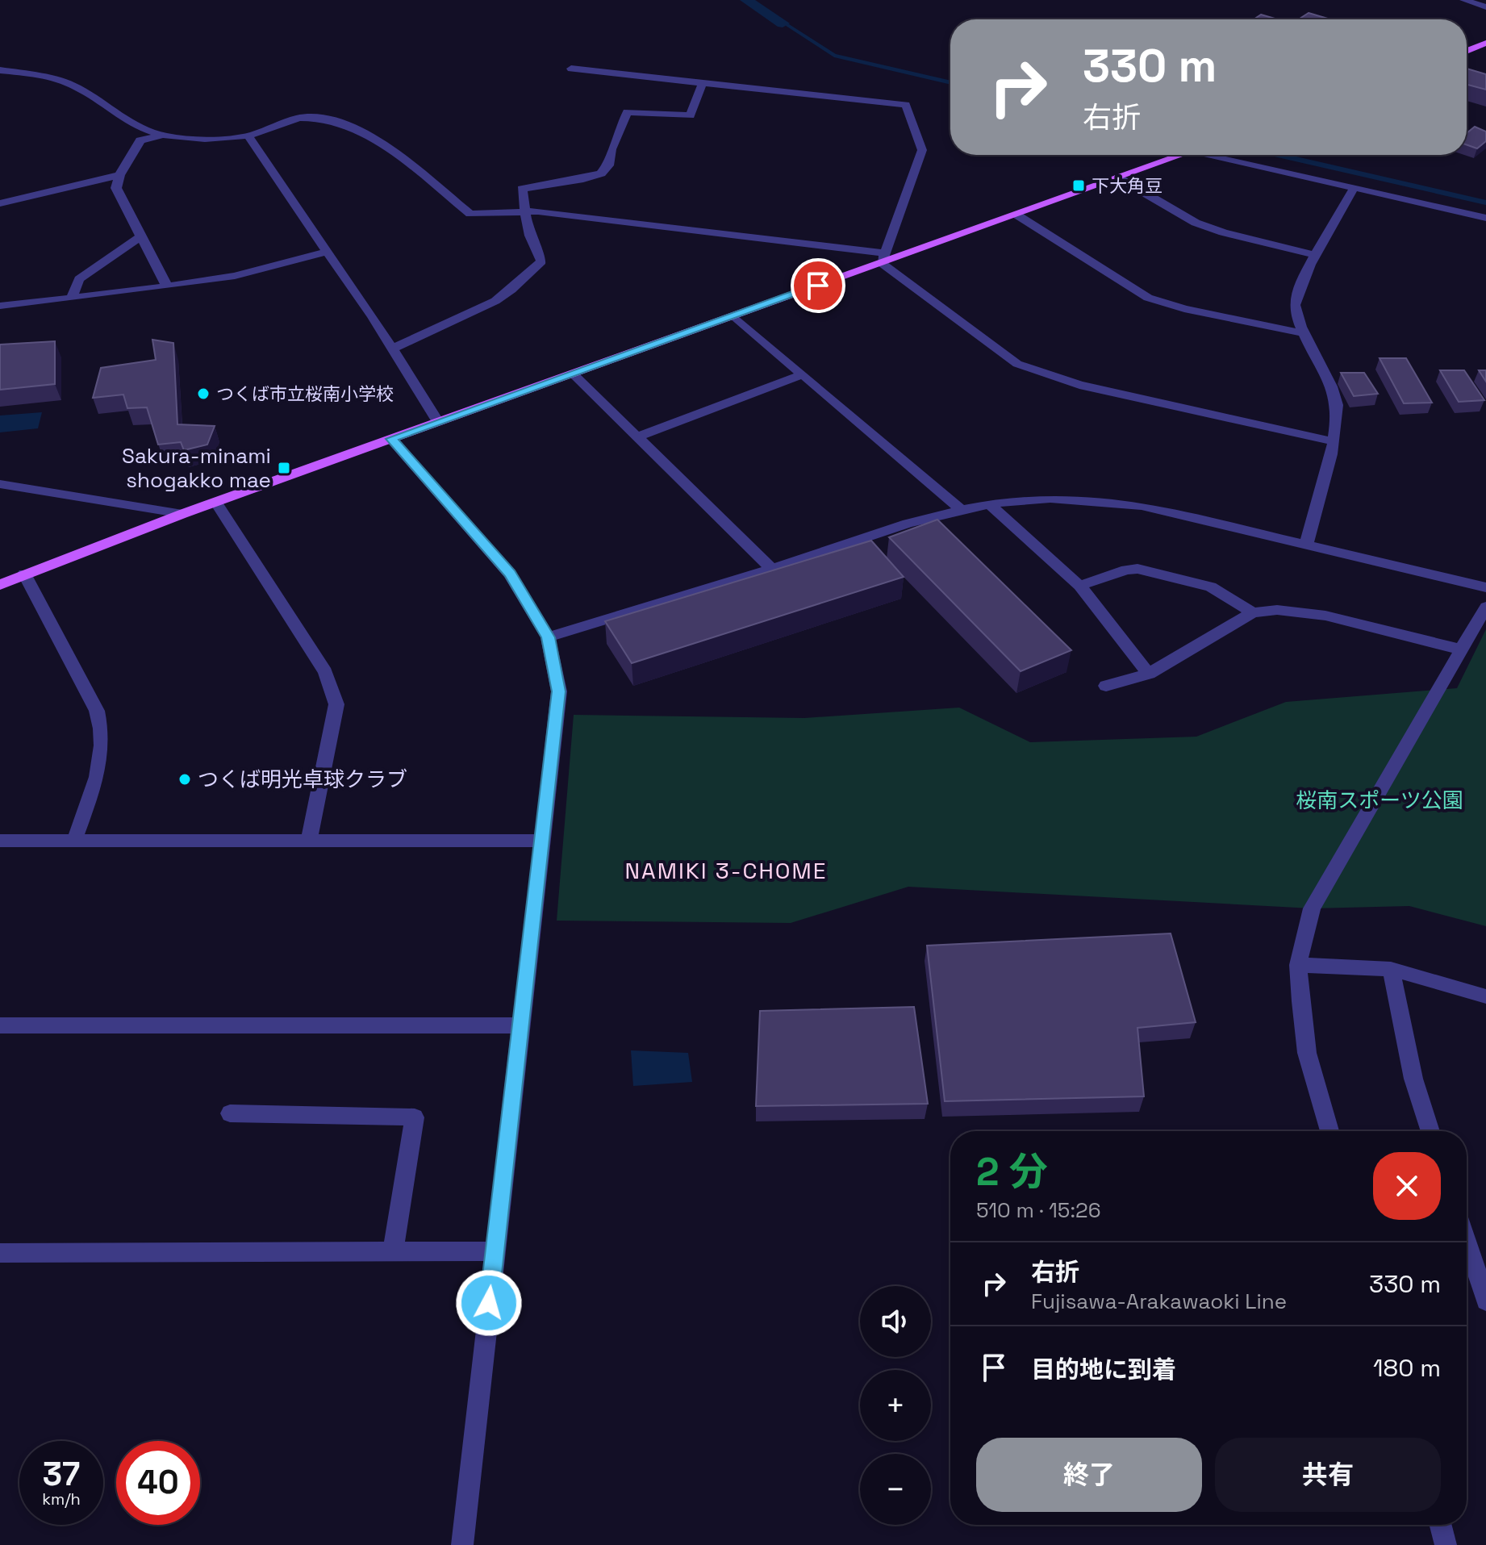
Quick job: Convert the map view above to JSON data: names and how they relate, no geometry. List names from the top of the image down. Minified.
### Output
{"districts":["NAMIKI 3-CHOME"],"parks":["桜南スポーツ公園"],"places":{"transit":["下大角豆","Sakura-minami shogakko mae"],"other":["つくば市立桜南小学校","つくば明光卓球クラブ"]},"page":{"turn":["330 m","右折"],"heading":["2 分","510 m · 15:26"],"list":[{"name":"右折","note":"Fujisawa-Arakawaoki Line","value":"330 m"},{"name":"目的地に到着","value":"180 m"}],"map_buttons":["+","−"],"buttons":["終了","共有"],"speed":"37 km/h","limit":"40"}}
